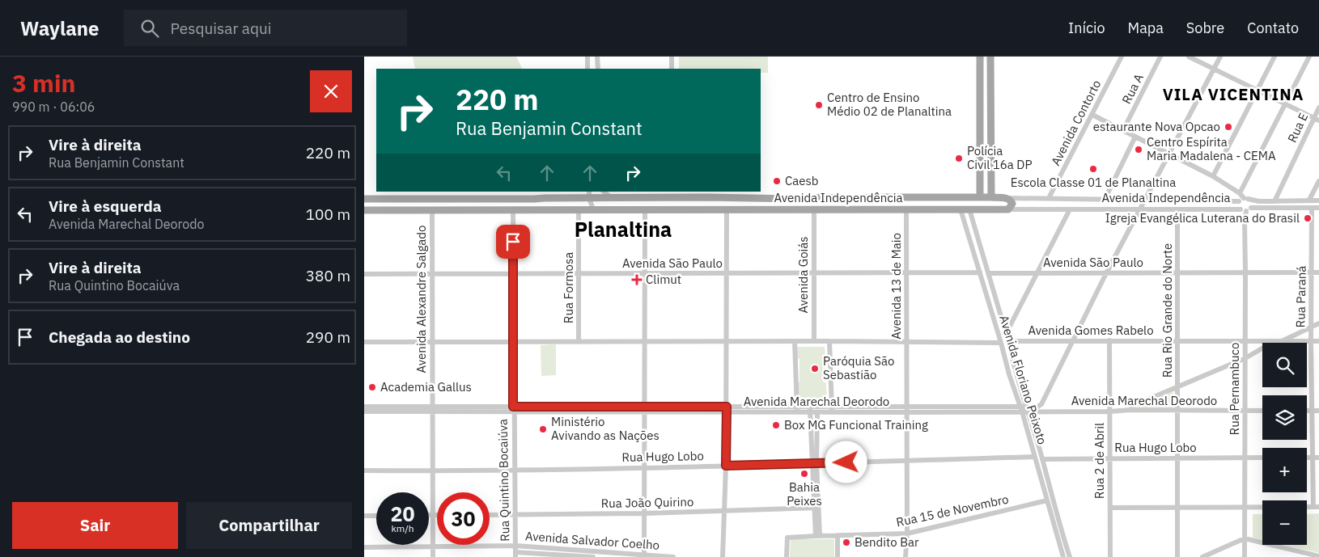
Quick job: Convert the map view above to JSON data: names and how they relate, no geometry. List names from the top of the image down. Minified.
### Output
{"streets":{"main road":["Avenida Independência"],"street":["Rua A","Avenida Contorto","Rua E","Avenida São Paulo","Avenida Goiás","Avenida 13 de Maio","Rua Formosa","Rua Paraná","Avenida Alexandre Salgado","Rua Rio Grande do Norte","Avenida Gomes Rabelo","Avenida Floriano Peixoto","Rua Pernambuco","Avenida Marechal Deorodo","Rua Hugo Lobo","Rua 2 de Abril","Rua Quintino Bocaiúva","Rua João Quirino","Rua 15 de Novembro","Avenida Salvador Coelho"]},"crossings":[["Avenida Contorto","Avenida Independência"],["Rua E","Avenida Independência"],["Avenida Independência","Avenida Goiás"],["Avenida Independência","Avenida 13 de Maio"],["Avenida Independência","Rua Formosa"],["Avenida Independência","Rua Paraná"],["Avenida Independência","Avenida Alexandre Salgado"],["Avenida Independência","Rua Rio Grande do Norte"],["Avenida Independência","Avenida Floriano Peixoto"],["Avenida Independência","Rua Pernambuco"],["Avenida Independência","Rua Quintino Bocaiúva"],["Avenida São Paulo","Avenida Goiás"],["Avenida São Paulo","Avenida 13 de Maio"],["Avenida São Paulo","Rua Formosa"],["Avenida São Paulo","Rua Paraná"],["Avenida São Paulo","Avenida Alexandre Salgado"],["Avenida São Paulo","Rua Rio Grande do Norte"],["Avenida São Paulo","Avenida Floriano Peixoto"],["Avenida São Paulo","Rua Pernambuco"],["Avenida São Paulo","Rua Quintino Bocaiúva"],["Avenida 13 de Maio","Avenida Marechal Deorodo"],["Avenida 13 de Maio","Rua Hugo Lobo"],["Avenida 13 de Maio","Rua 15 de Novembro"],["Rua Paraná","Avenida Gomes Rabelo"],["Avenida Alexandre Salgado","Avenida Marechal Deorodo"],["Avenida Alexandre Salgado","Rua Hugo Lobo"],["Avenida Alexandre Salgado","Avenida Salvador Coelho"],["Rua Rio Grande do Norte","Avenida Gomes Rabelo"],["Rua Rio Grande do Norte","Avenida Marechal Deorodo"],["Rua Rio Grande do Norte","Rua Hugo Lobo"],["Avenida Gomes Rabelo","Avenida Floriano Peixoto"],["Avenida Gomes Rabelo","Rua Pernambuco"],["Avenida Gomes Rabelo","Avenida Marechal Deorodo"],["Avenida Gomes Rabelo","Rua 2 de Abril"],["Avenida Floriano Peixoto","Avenida Marechal Deorodo"],["Avenida Floriano Peixoto","Rua Hugo Lobo"],["Avenida Floriano Peixoto","Rua 15 de Novembro"],["Rua Pernambuco","Avenida Marechal Deorodo"],["Rua Pernambuco","Rua Hugo Lobo"],["Avenida Marechal Deorodo","Rua 2 de Abril"],["Avenida Marechal Deorodo","Rua Quintino Bocaiúva"],["Rua Hugo Lobo","Rua 2 de Abril"],["Rua Hugo Lobo","Rua Quintino Bocaiúva"],["Rua Quintino Bocaiúva","Rua João Quirino"],["Rua Quintino Bocaiúva","Avenida Salvador Coelho"]],"districts":["VILA VICENTINA","Planaltina"],"places":{"other":["Centro de Ensino Médio 02 de Planaltina","estaurante Nova Opcao","Centro Espírita Maria Madalena - CEMA","Polícia Civil 16a DP","Escola Classe 01 de Planaltina","Caesb","Igreja Evangélica Luterana do Brasil","Paróquia São Sebastião","Academia Gallus","Box MG Funcional Training","Ministério Avivando as Nações","Bahia Peixes","Bendito Bar"],"health":["Climut"]},"page":{"header":"Waylane","search":"Pesquisar aqui","nav":["Início","Mapa","Sobre","Contato"],"heading":["3 min","990 m · 06:06"],"turn":["220 m","Rua Benjamin Constant"],"list":[{"name":"Vire à direita","note":"Rua Benjamin Constant","value":"220 m"},{"name":"Vire à esquerda","note":"Avenida Marechal Deorodo","value":"100 m"},{"name":"Vire à direita","note":"Rua Quintino Bocaiúva","value":"380 m"},{"name":"Chegada ao destino","value":"290 m"}],"map_buttons":["+","−"],"speed":"20 km/h","limit":"30","buttons":["Sair","Compartilhar"]}}
